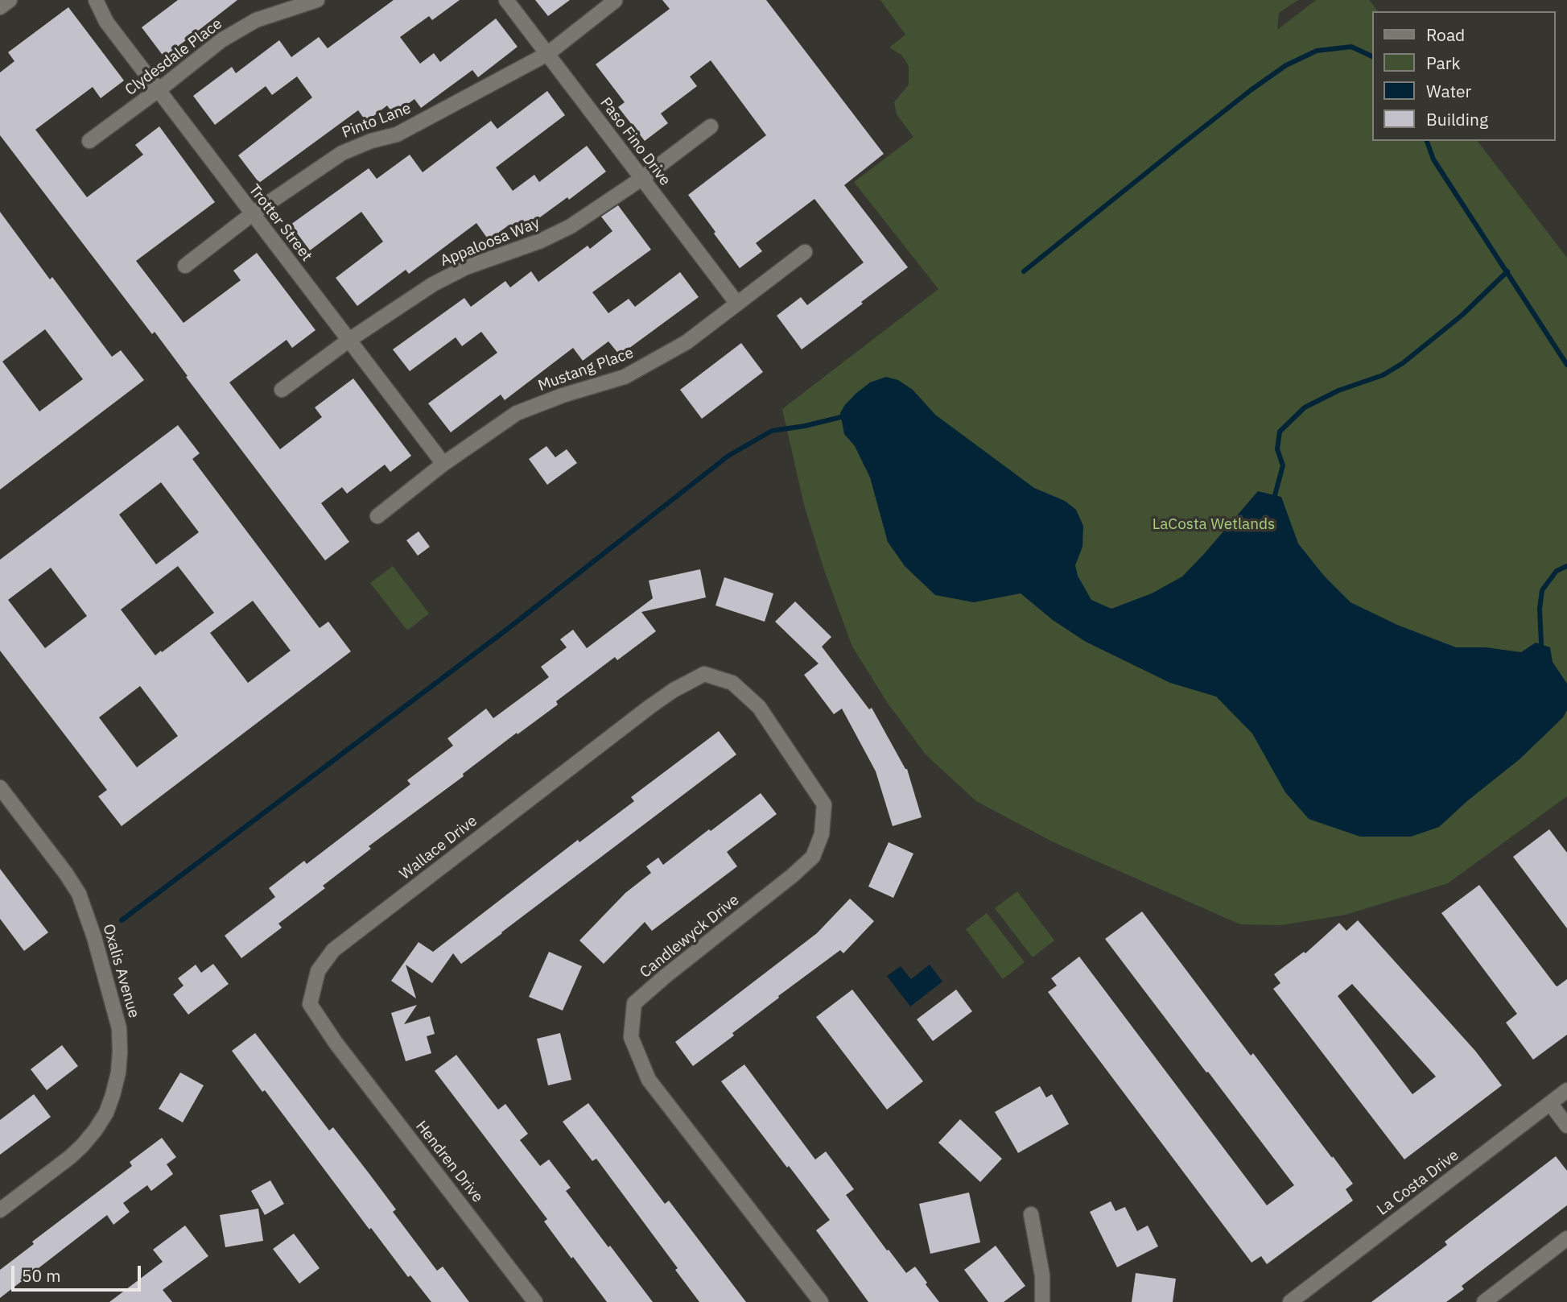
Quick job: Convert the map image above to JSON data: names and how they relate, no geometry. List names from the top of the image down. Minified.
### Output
{"streets":{"street":["Clydesdale Place","Pinto Lane","Paso Fino Drive","Trotter Street","Appaloosa Way","Mustang Place","Wallace Drive","Candlewyck Drive","Oxalis Avenue","Hendren Drive","La Costa Drive"]},"crossings":[["Clydesdale Place","Trotter Street"],["Pinto Lane","Paso Fino Drive"],["Pinto Lane","Trotter Street"],["Paso Fino Drive","Appaloosa Way"],["Paso Fino Drive","Mustang Place"],["Trotter Street","Appaloosa Way"],["Trotter Street","Mustang Place"],["Wallace Drive","Candlewyck Drive"],["Wallace Drive","Hendren Drive"]],"parks":["LaCosta Wetlands"],"legend":["Road","Park","Water","Building"],"scale_bar":"50 m"}
